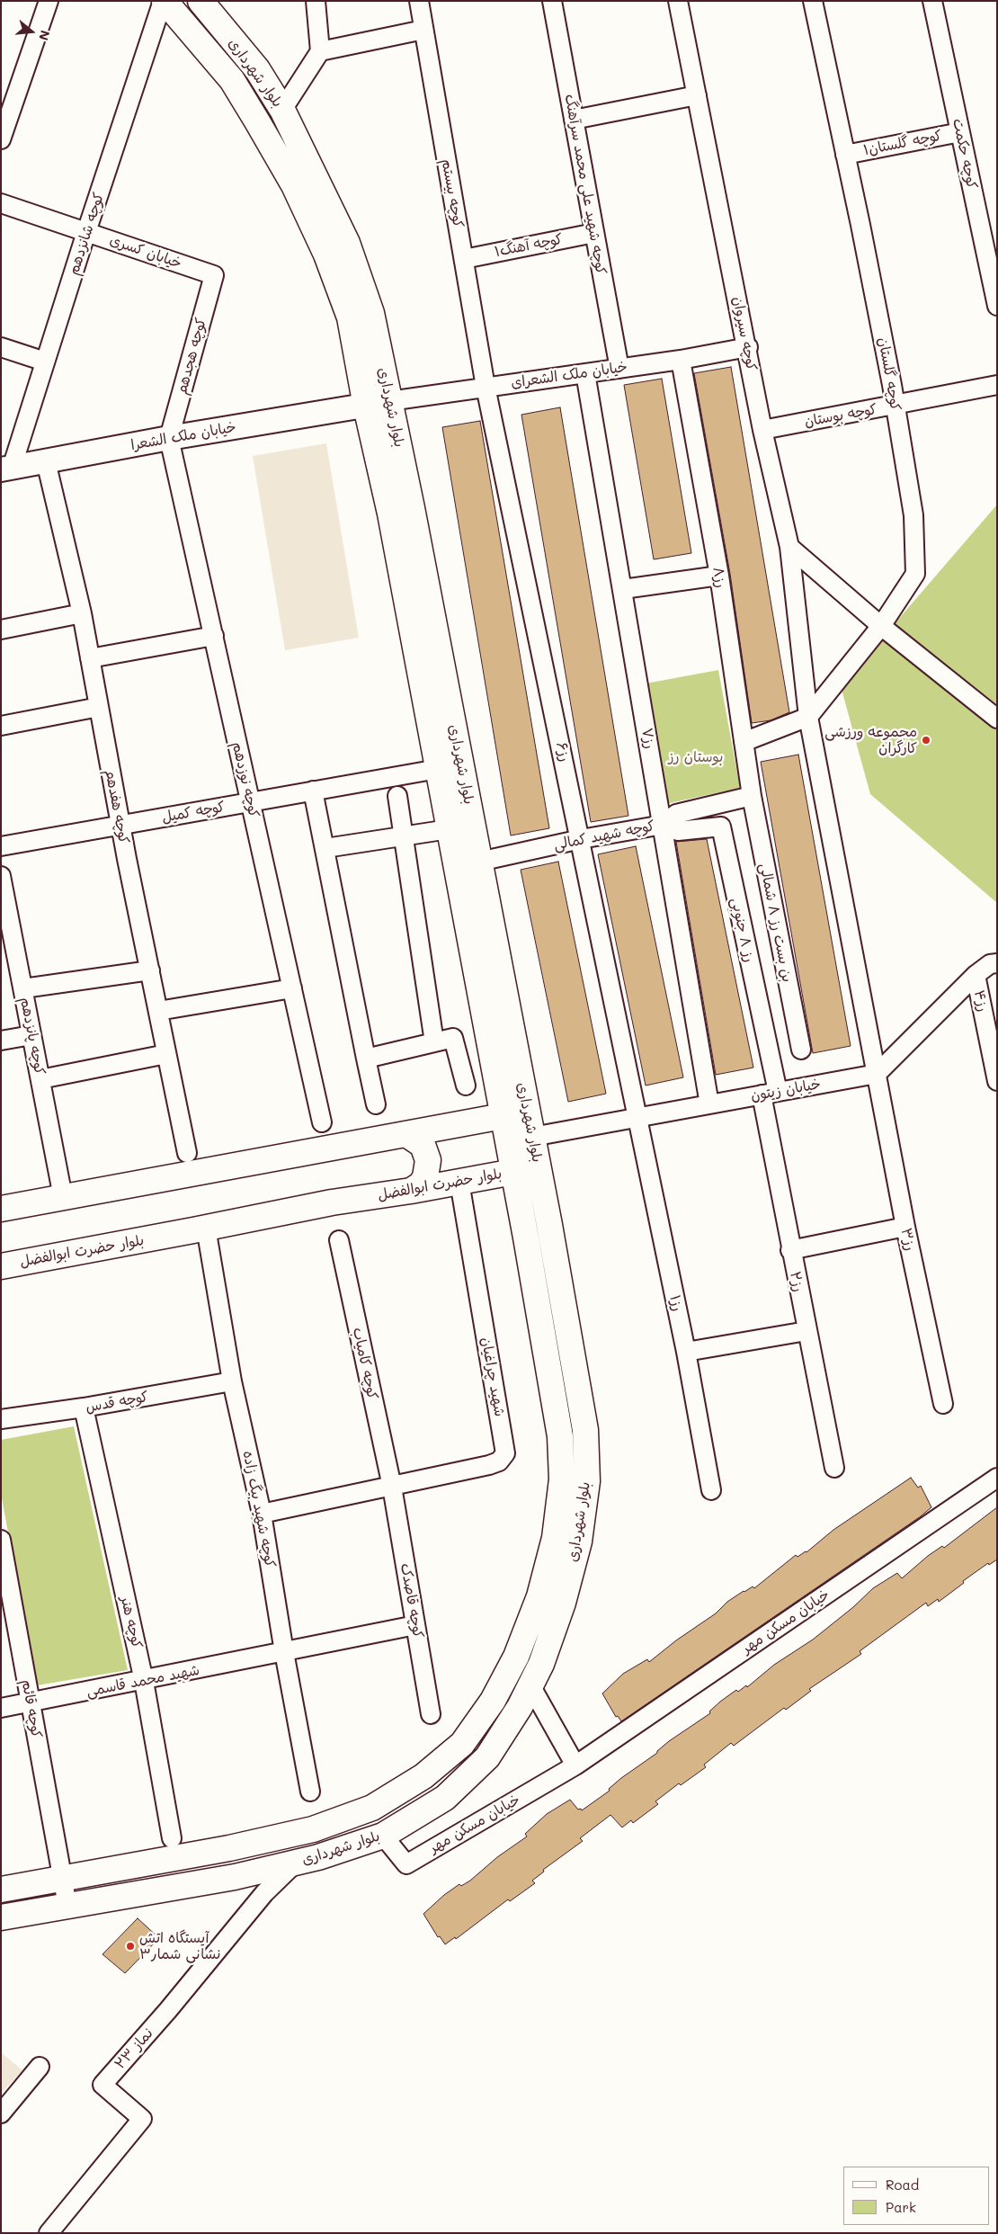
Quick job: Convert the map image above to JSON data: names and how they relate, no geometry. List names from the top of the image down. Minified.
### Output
{"streets":{"main road":["بلوار شهرداری","بلوار حضرت ابوالفضل"],"street":["کوچه گلستان۱","کوچه حکمت","کوچه شهید علی محمد سرآهنگ","کوچه بیستم","کوچه شانزدهم","کوچه آهنگ۱","خیابان کسری","کوچه سیروان","کوچه هجدهم","کوچه گلستان","خیابان ملک الشعرای","کوچه بوستان","خیابان ملک الشعرا","رز۸","رز۷","رز۶","کوچه نوزدهم","کوچه هفدهم","کوچه کمیل","کوچه شهید کمالی","بن بست رز ۸ شمالی","رز ۸ جنوبی","رز۴","کوچه پانزدهم","خیابان زیتون","رز۳","رز۲","رز۱","کوچه کامیاب","شهید چراغیان","کوچه قدس","کوچه شهید بیگ زاده","کوچه قاصدک","خیابان مسکن مهر","کوچه هنر","شهید محمد قاسمی","کوچه قائم","نماز ۲۳"]},"crossings":[["بلوار شهرداری","کوچه شانزدهم"],["بلوار شهرداری","خیابان ملک الشعرای"],["بلوار شهرداری","خیابان ملک الشعرا"],["بلوار شهرداری","کوچه کمیل"],["بلوار شهرداری","کوچه شهید کمالی"],["بلوار شهرداری","خیابان زیتون"],["بلوار شهرداری","بلوار حضرت ابوالفضل"],["بلوار شهرداری","خیابان مسکن مهر"],["بلوار شهرداری","کوچه قائم"],["بلوار شهرداری","نماز ۲۳"],["کوچه گلستان۱","کوچه حکمت"],["کوچه گلستان۱","کوچه گلستان"],["کوچه شهید علی محمد سرآهنگ","کوچه آهنگ۱"],["کوچه شهید علی محمد سرآهنگ","خیابان ملک الشعرای"],["کوچه بیستم","کوچه آهنگ۱"],["کوچه بیستم","خیابان ملک الشعرای"],["کوچه بیستم","رز۶"],["کوچه شانزدهم","خیابان کسری"],["کوچه شانزدهم","خیابان ملک الشعرا"],["خیابان کسری","کوچه هجدهم"],["کوچه سیروان","کوچه گلستان"],["کوچه سیروان","خیابان ملک الشعرای"],["کوچه سیروان","کوچه بوستان"],["کوچه سیروان","رز۳"],["کوچه هجدهم","خیابان ملک الشعرا"],["کوچه هجدهم","کوچه نوزدهم"],["کوچه گلستان","کوچه بوستان"],["کوچه گلستان","رز۳"],["خیابان ملک الشعرای","خیابان ملک الشعرا"],["خیابان ملک الشعرای","رز۸"],["خیابان ملک الشعرای","رز۷"],["خیابان ملک الشعرای","رز۶"],["خیابان ملک الشعرا","کوچه نوزدهم"],["خیابان ملک الشعرا","کوچه هفدهم"],["رز۸","کوچه شهید کمالی"],["رز۸","بن بست رز ۸ شمالی"],["رز۷","کوچه شهید کمالی"],["رز۷","رز ۸ جنوبی"],["رز۷","خیابان زیتون"],["رز۶","کوچه شهید کمالی"],["رز۶","خیابان زیتون"],["رز۶","رز۱"],["کوچه نوزدهم","کوچه کمیل"],["کوچه هفدهم","کوچه کمیل"],["کوچه شهید کمالی","بن بست رز ۸ شمالی"],["کوچه شهید کمالی","رز ۸ جنوبی"],["رز ۸ جنوبی","خیابان زیتون"],["رز ۸ جنوبی","رز۲"],["خیابان زیتون","بلوار حضرت ابوالفضل"],["خیابان زیتون","رز۳"],["خیابان زیتون","رز۲"],["خیابان زیتون","رز۱"],["بلوار حضرت ابوالفضل","شهید چراغیان"],["بلوار حضرت ابوالفضل","کوچه شهید بیگ زاده"],["کوچه کامیاب","شهید چراغیان"],["کوچه کامیاب","کوچه قاصدک"],["شهید چراغیان","کوچه شهید بیگ زاده"],["شهید چراغیان","کوچه قاصدک"],["کوچه قدس","کوچه شهید بیگ زاده"],["کوچه قدس","کوچه هنر"],["کوچه شهید بیگ زاده","شهید محمد قاسمی"],["کوچه قاصدک","شهید محمد قاسمی"],["کوچه هنر","شهید محمد قاسمی"],["شهید محمد قاسمی","کوچه قائم"]],"parks":["بوستان رز"],"places":["مجموعه ورزشی کارگران","آیستگاه اتش نشانی شمار۳"],"legend":["Road","Park"],"north":"right"}
